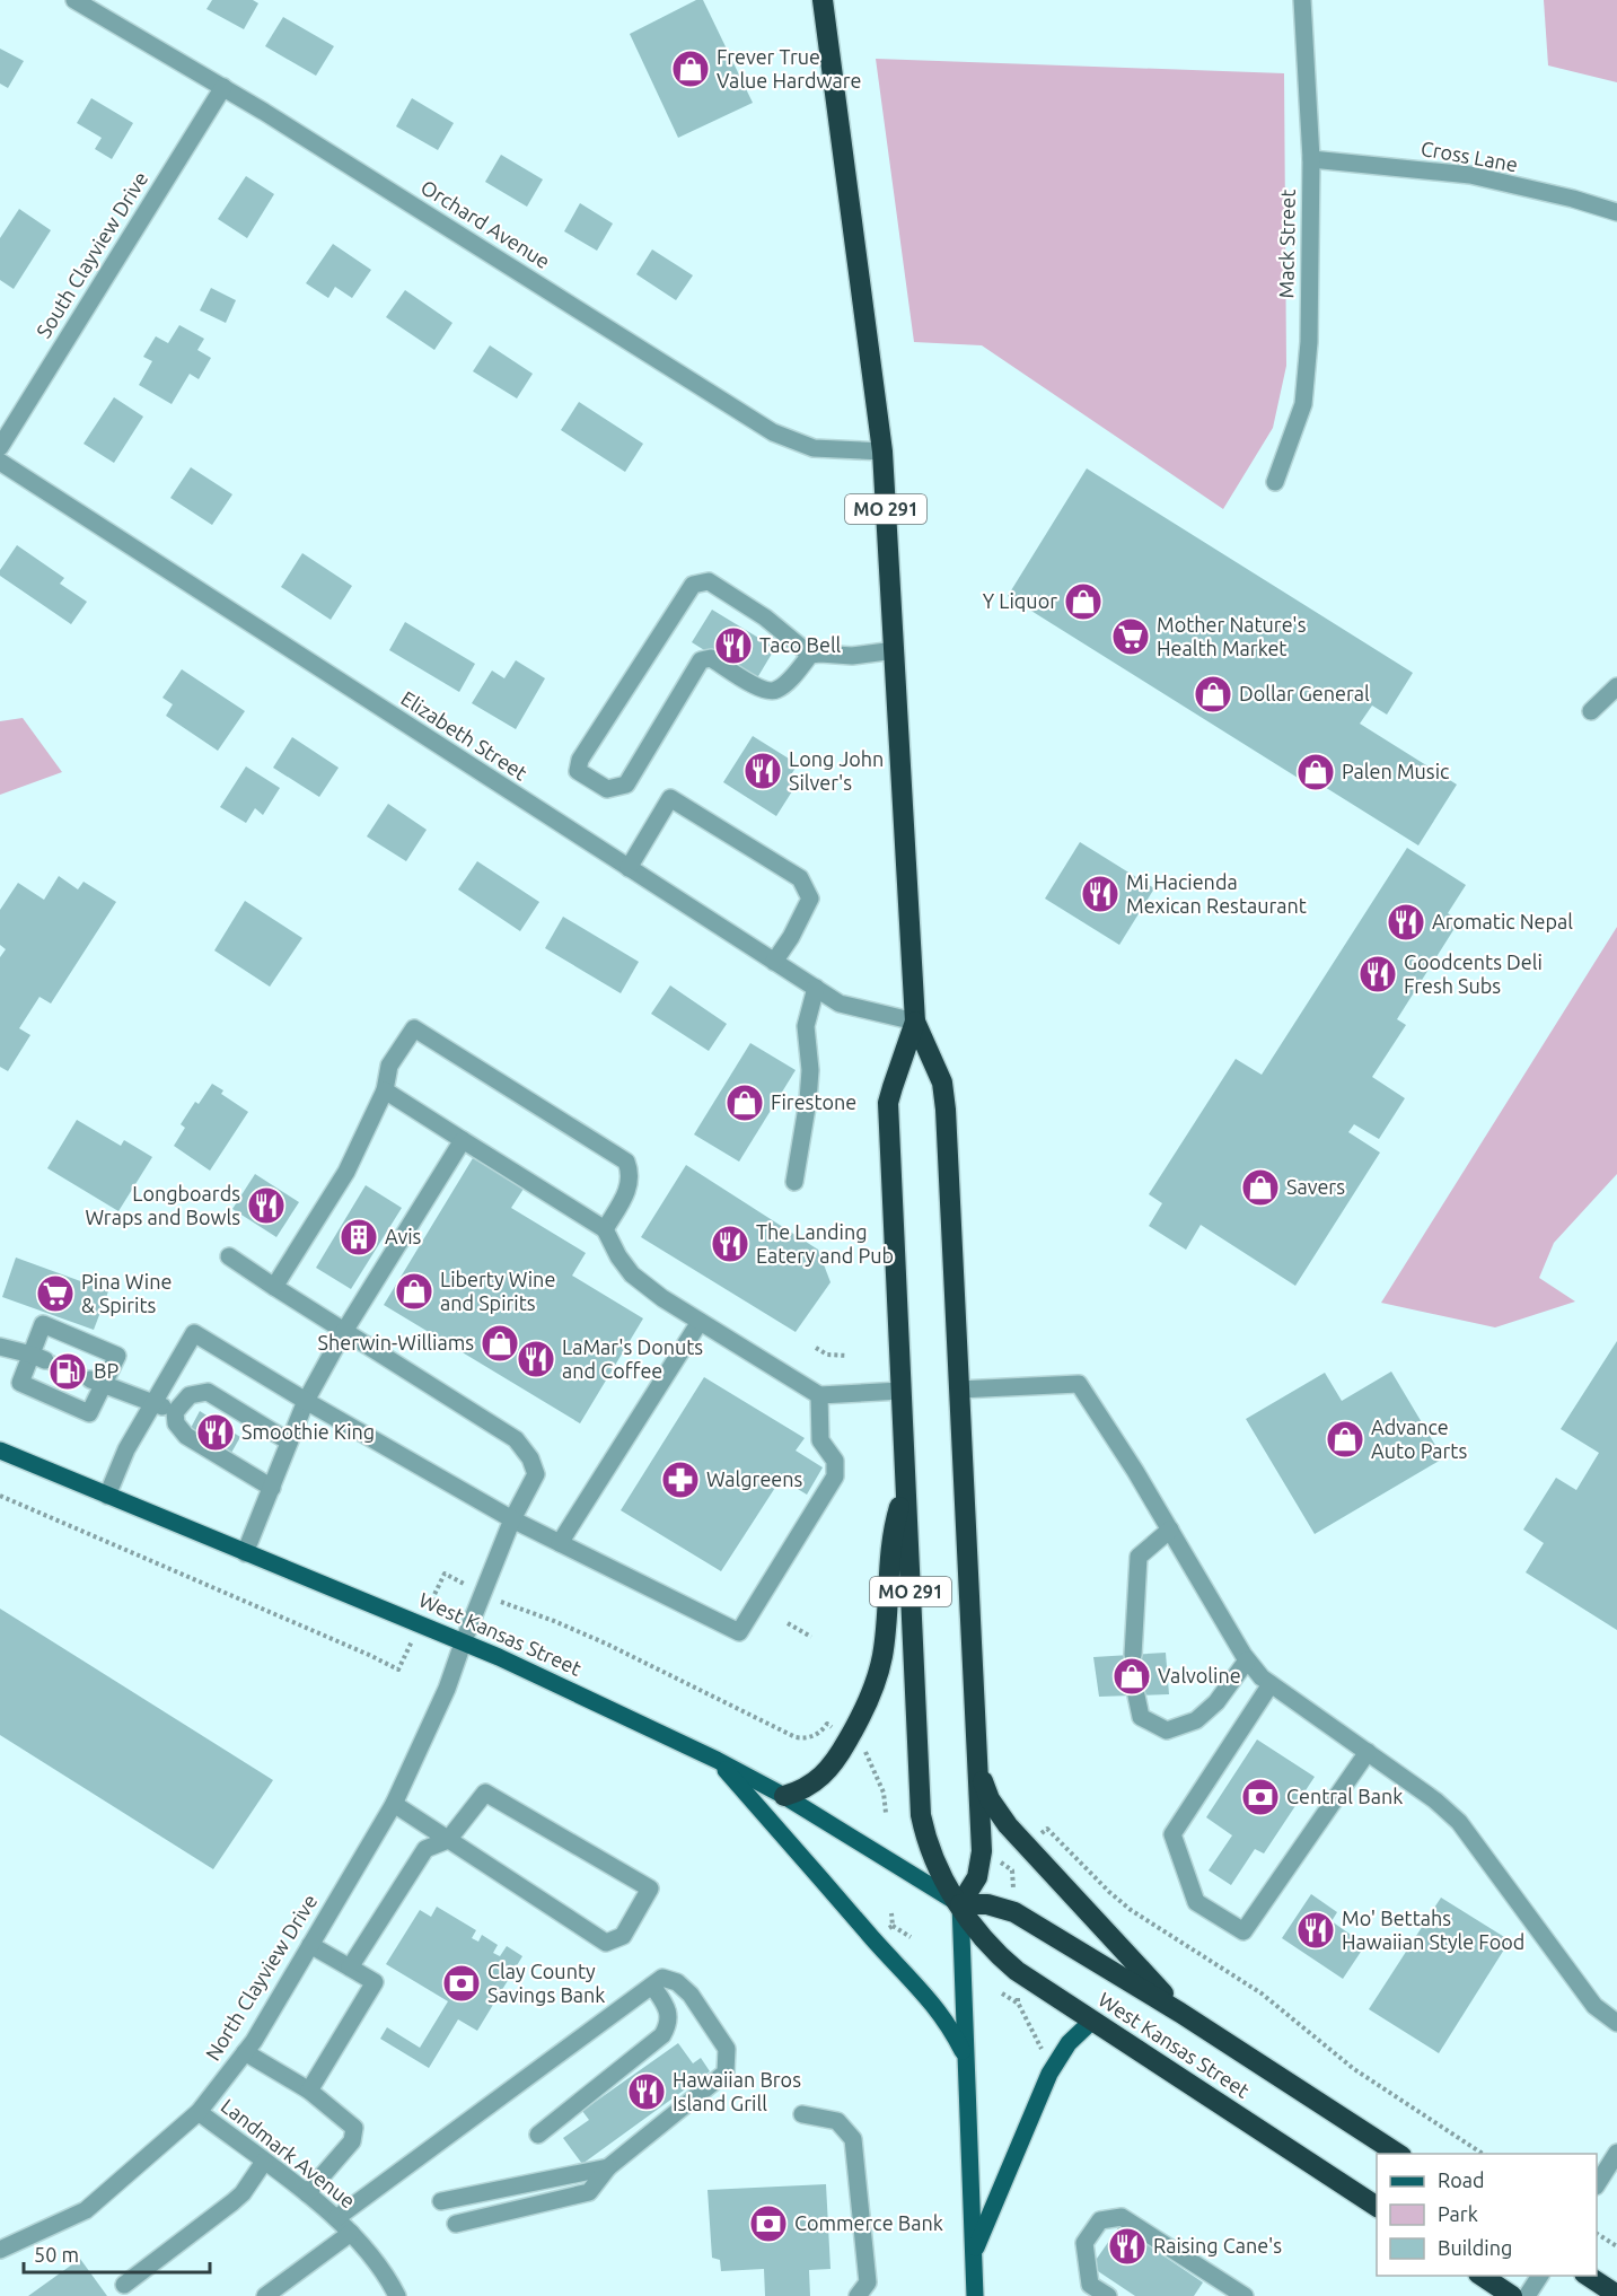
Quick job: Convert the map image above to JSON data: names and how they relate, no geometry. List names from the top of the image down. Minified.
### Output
{"streets":{"highway":["MO 291","West Kansas Street"],"street":["Cross Lane","Orchard Avenue","Mack Street","South Clayview Drive","Elizabeth Street","North Clayview Drive","Landmark Avenue"]},"crossings":[["Cross Lane","Mack Street"],["Orchard Avenue","South Clayview Drive"],["Orchard Avenue","MO 291"],["MO 291","Elizabeth Street"],["MO 291","West Kansas Street"],["West Kansas Street","North Clayview Drive"],["North Clayview Drive","Landmark Avenue"]],"places":{"shop":["Frever True Value Hardware","Y Liquor","Dollar General","Palen Music","Firestone","Savers","Liberty Wine and Spirits","Sherwin-Williams","Advance Auto Parts","Valvoline"],"supermarket":["Mother Nature's Health Market","Pina Wine & Spirits"],"restaurant":["Taco Bell","Long John Silver's","Mi Hacienda Mexican Restaurant","Aromatic Nepal","Goodcents Deli Fresh Subs","Longboards Wraps and Bowls","The Landing Eatery and Pub","LaMar's Donuts and Coffee","Smoothie King","Mo' Bettahs Hawaiian Style Food","Hawaiian Bros Island Grill","Raising Cane's"],"building":["Avis"],"fuel station":["BP"],"pharmacy":["Walgreens"],"bank":["Central Bank","Clay County Savings Bank","Commerce Bank"]},"legend":["Road","Park","Building"],"scale_bar":"50 m"}
